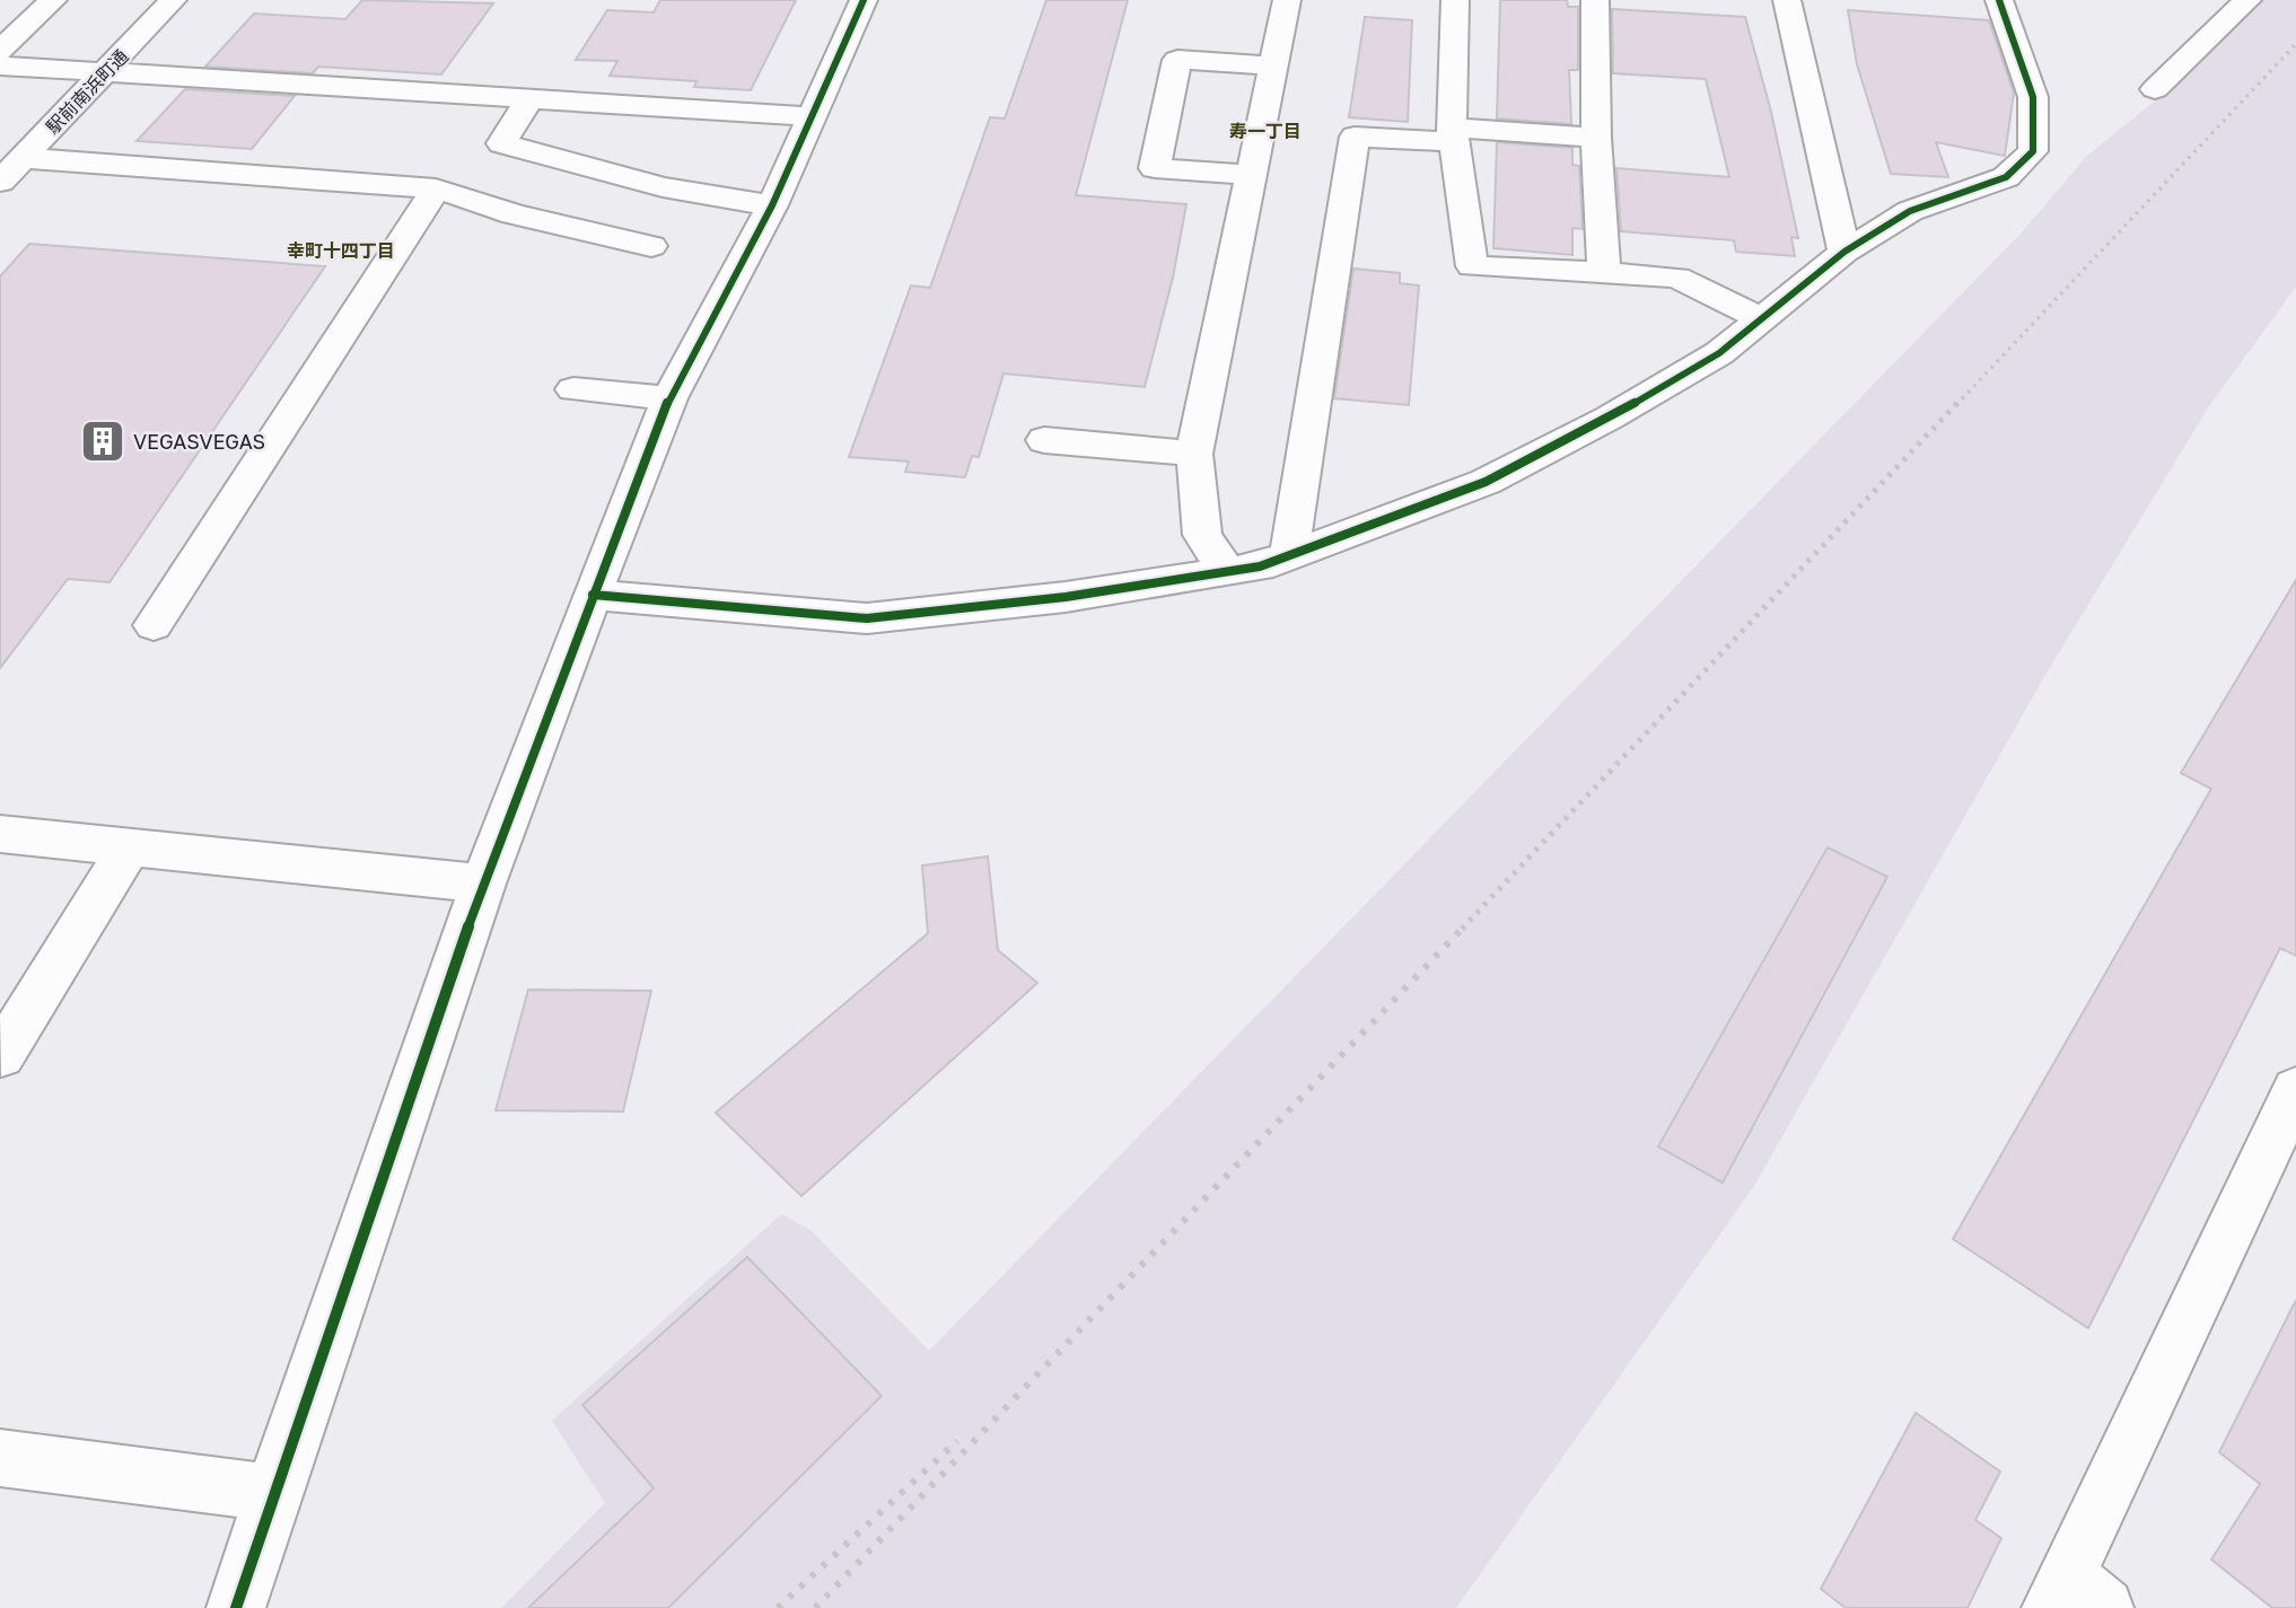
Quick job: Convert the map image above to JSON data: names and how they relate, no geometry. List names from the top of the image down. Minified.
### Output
{"streets":{"street":["駅前南浜町通"]},"districts":["寿一丁目","幸町十四丁目"],"places":{"building":["VEGASVEGAS"]}}
